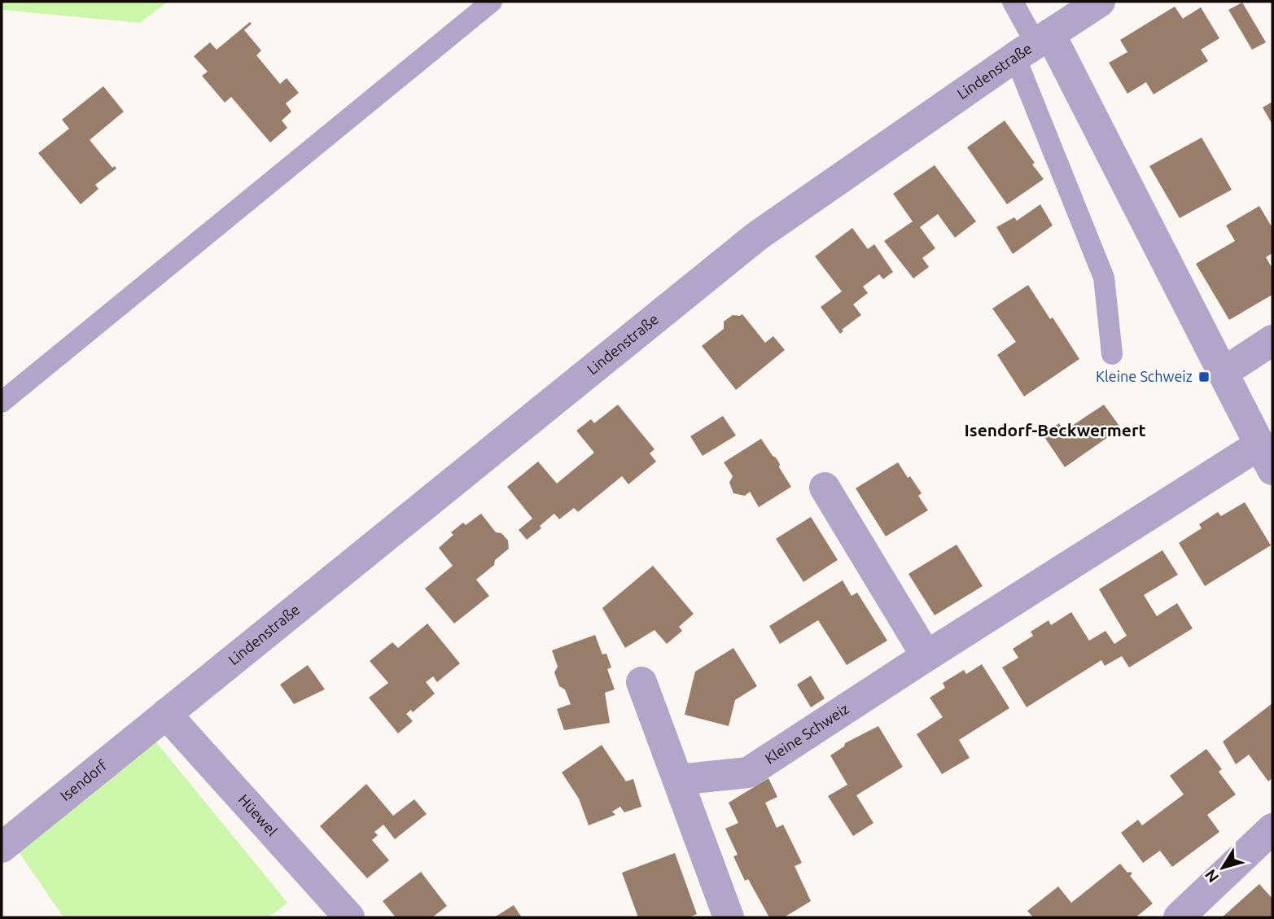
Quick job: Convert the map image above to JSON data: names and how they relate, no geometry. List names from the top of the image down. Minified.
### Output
{"streets":{"street":["Lindenstraße","Kleine Schweiz","Isendorf","Hüewel"]},"crossings":[["Lindenstraße","Kleine Schweiz"],["Lindenstraße","Isendorf"],["Lindenstraße","Hüewel"],["Isendorf","Hüewel"]],"districts":["Isendorf-Beckwermert"],"places":{"transit":["Kleine Schweiz"]},"north":"bottom left"}
